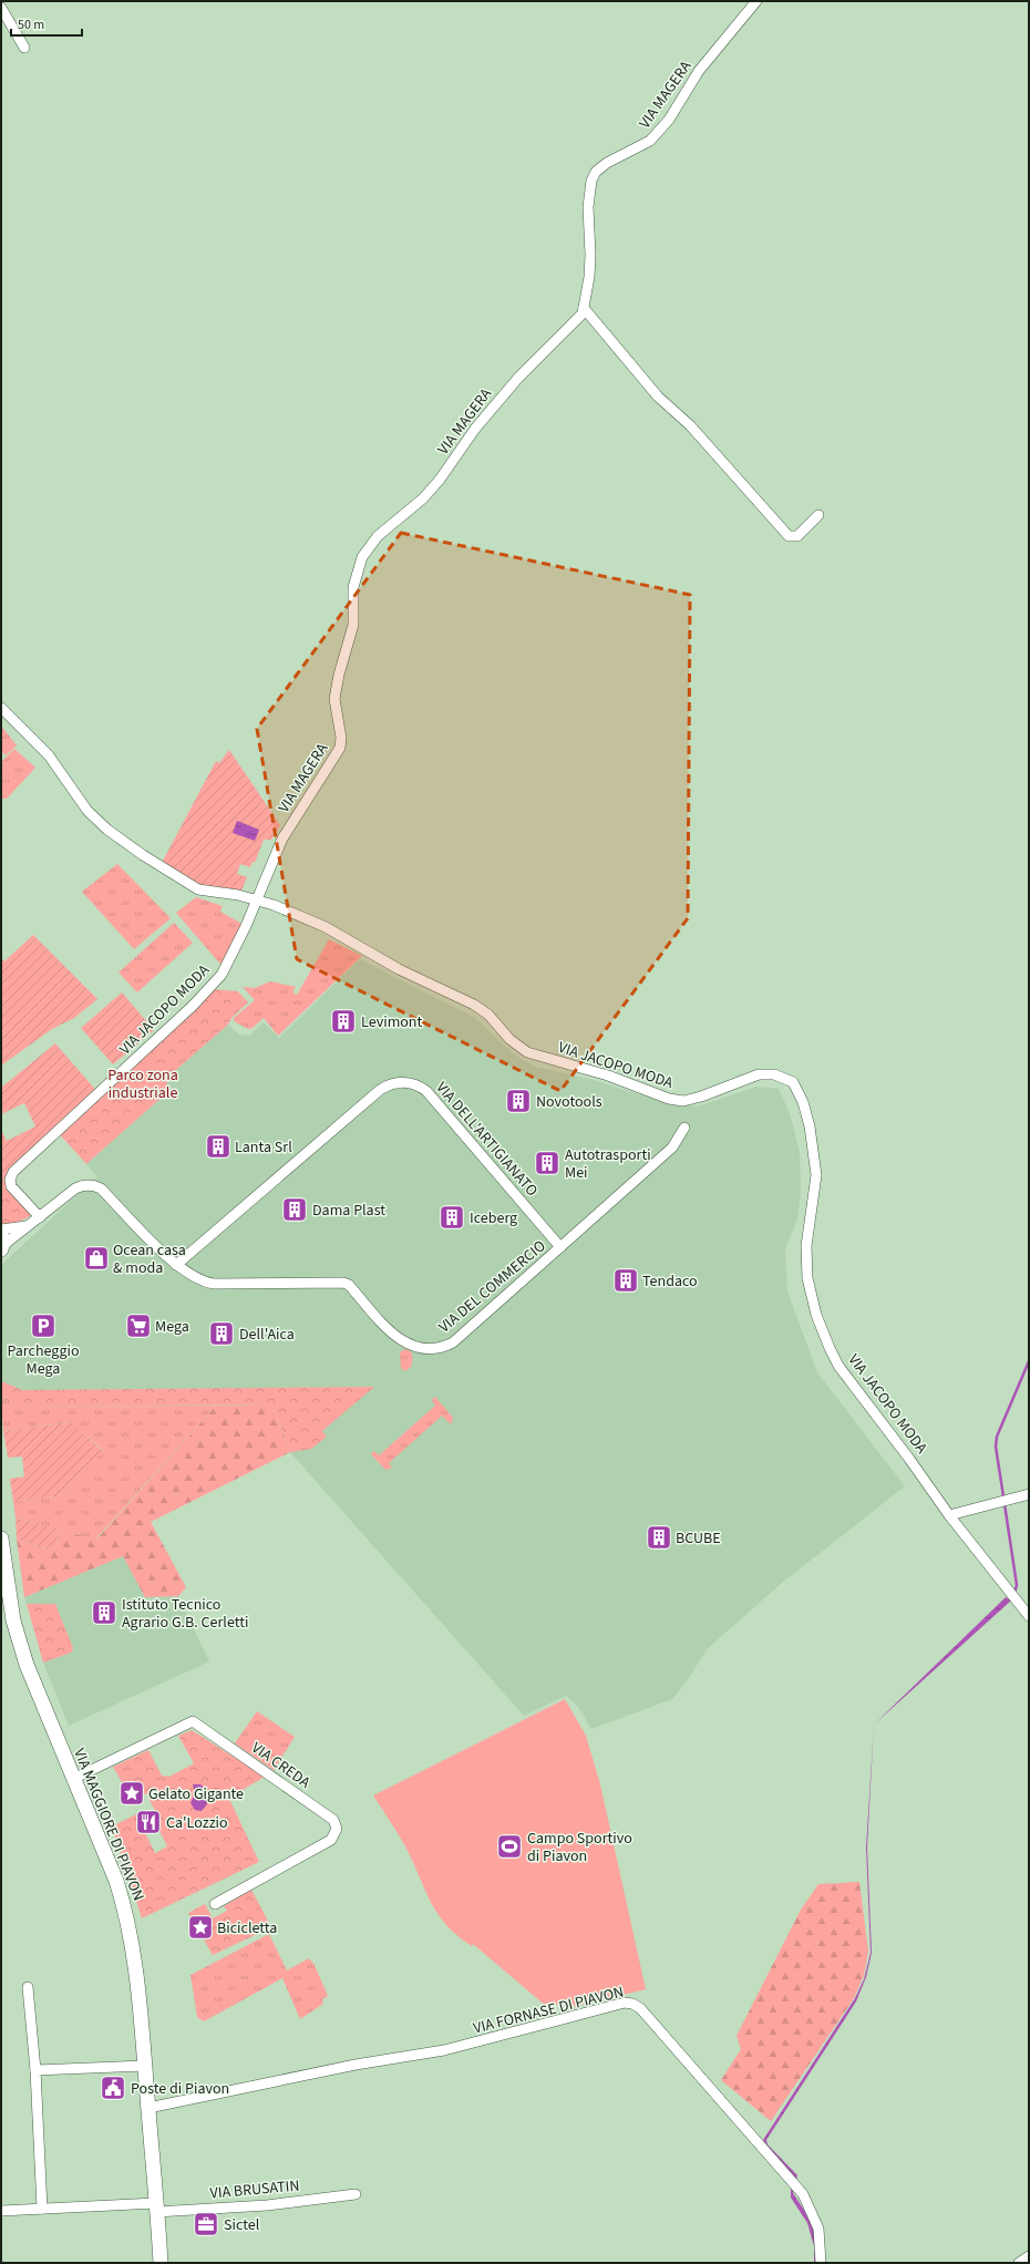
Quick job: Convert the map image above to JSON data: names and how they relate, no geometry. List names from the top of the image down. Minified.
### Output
{"streets":{"main road":["VIA MAGGIORE DI PIAVON"],"street":["VIA MAGERA","VIA JACOPO MODA","VIA DELL'ARTIGIANATO","VIA DEL COMMERCIO","VIA CREDA","VIA FORNASE DI PIAVON","VIA BRUSATIN"]},"crossings":[["VIA MAGERA","VIA JACOPO MODA"],["VIA JACOPO MODA","VIA DEL COMMERCIO"],["VIA DELL'ARTIGIANATO","VIA DEL COMMERCIO"],["VIA CREDA","VIA MAGGIORE DI PIAVON"],["VIA MAGGIORE DI PIAVON","VIA FORNASE DI PIAVON"],["VIA MAGGIORE DI PIAVON","VIA BRUSATIN"]],"parks":["Parco zona industriale"],"places":{"building":["Levimont","Novotools","Lanta Srl","Autotrasporti Mei","Dama Plast","Iceberg","Tendaco","Dell'Aica","BCUBE","Istituto Tecnico Agrario G.B. Cerletti"],"shop":["Ocean casa & moda"],"parking":["Parcheggio Mega"],"supermarket":["Mega"],"place":["Gelato Gigante","Bicicletta"],"restaurant":["Ca'Lozzio"],"sports":["Campo Sportivo di Piavon"],"public building":["Poste di Piavon"],"office":["Sictel"]},"scale_bar":"50 m"}
